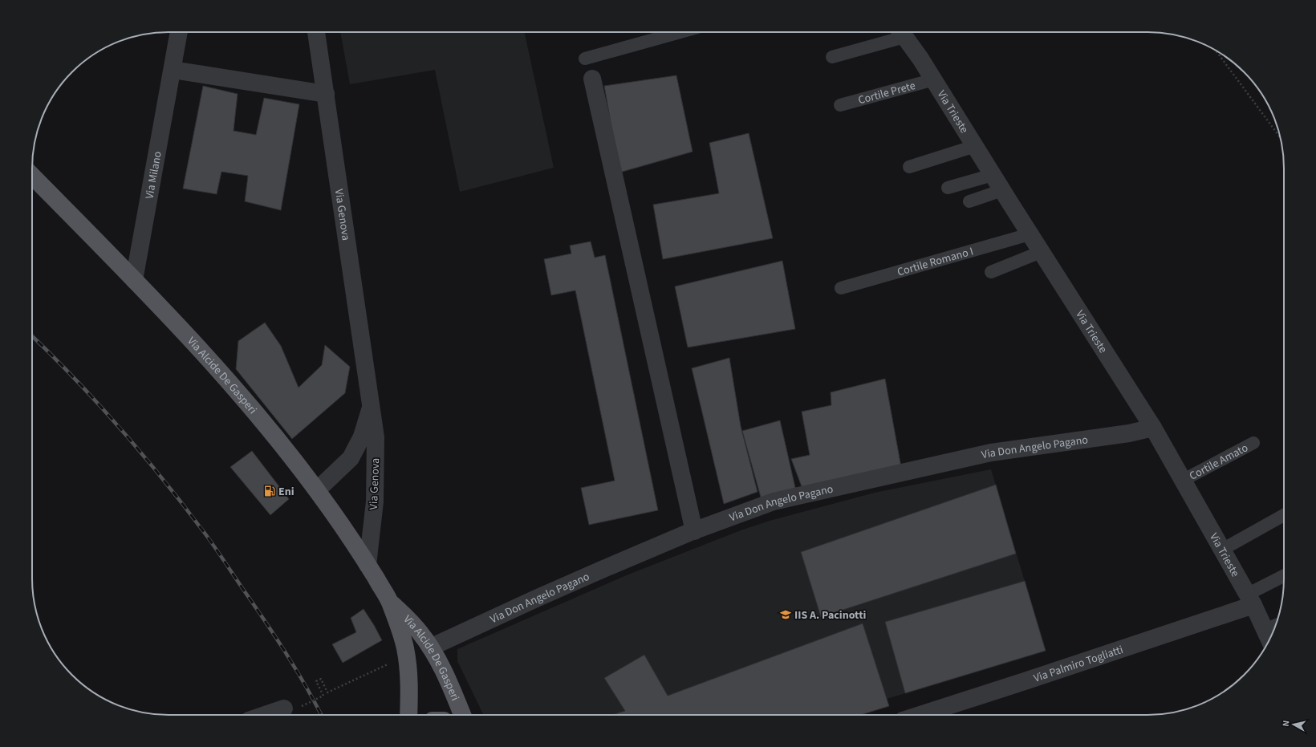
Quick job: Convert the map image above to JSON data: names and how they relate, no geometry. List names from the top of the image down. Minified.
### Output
{"streets":{"main road":["Via Alcide De Gasperi"],"street":["Via Trieste","Via Milano","Via Genova","Via Don Angelo Pagano","Via Palmiro Togliatti"],"lane":["Cortile Prete","Cortile Romano I","Cortile Amato"]},"crossings":[["Cortile Prete","Via Trieste"],["Via Trieste","Cortile Romano I"],["Via Trieste","Via Don Angelo Pagano"],["Via Trieste","Cortile Amato"],["Via Trieste","Via Palmiro Togliatti"],["Via Milano","Via Alcide De Gasperi"],["Via Genova","Via Alcide De Gasperi"],["Via Alcide De Gasperi","Via Don Angelo Pagano"]],"places":{"fuel station":["Eni"],"school or university":["IIS A. Pacinotti"]},"north":"left"}
